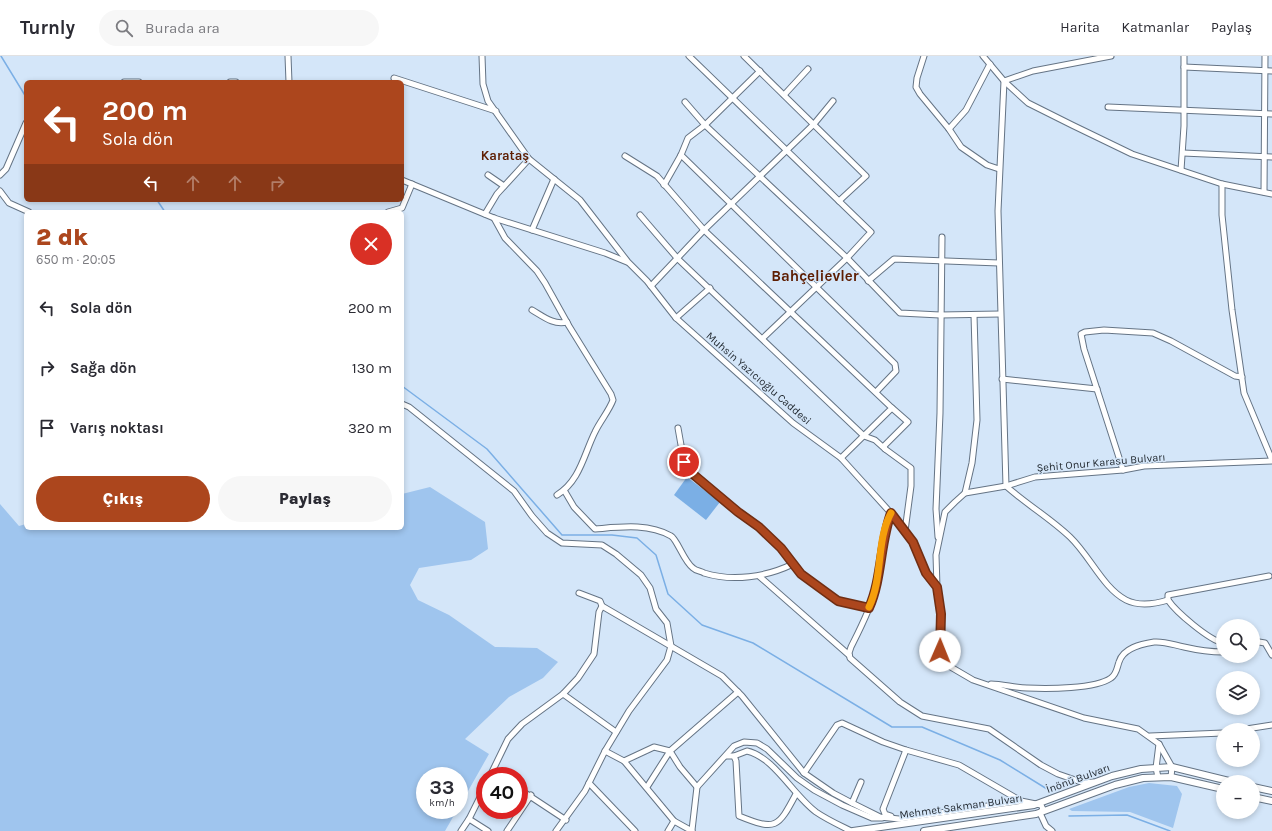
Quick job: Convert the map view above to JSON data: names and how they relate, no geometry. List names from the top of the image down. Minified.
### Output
{"streets":{"main road":["İnönü Bulvarı","Mehmet Sakman Bulvarı"],"street":["Muhsin Yazıcıoğlu Caddesi","Şehit Onur Karasu Bulvarı"]},"crossings":[["Muhsin Yazıcıoğlu Caddesi","İnönü Bulvarı"],["İnönü Bulvarı","Mehmet Sakman Bulvarı"]],"districts":["Karataş","Bahçelievler"],"page":{"header":"Turnly","search":"Burada ara","nav":["Harita","Katmanlar","Paylaş"],"turn":["200 m","Sola dön"],"heading":["2 dk","650 m · 20:05"],"list":[{"name":"Sola dön","value":"200 m"},{"name":"Sağa dön","value":"130 m"},{"name":"Varış noktası","value":"320 m"}],"buttons":["Çıkış","Paylaş"],"map_buttons":["+","−"],"speed":"33 km/h","limit":"40"}}
